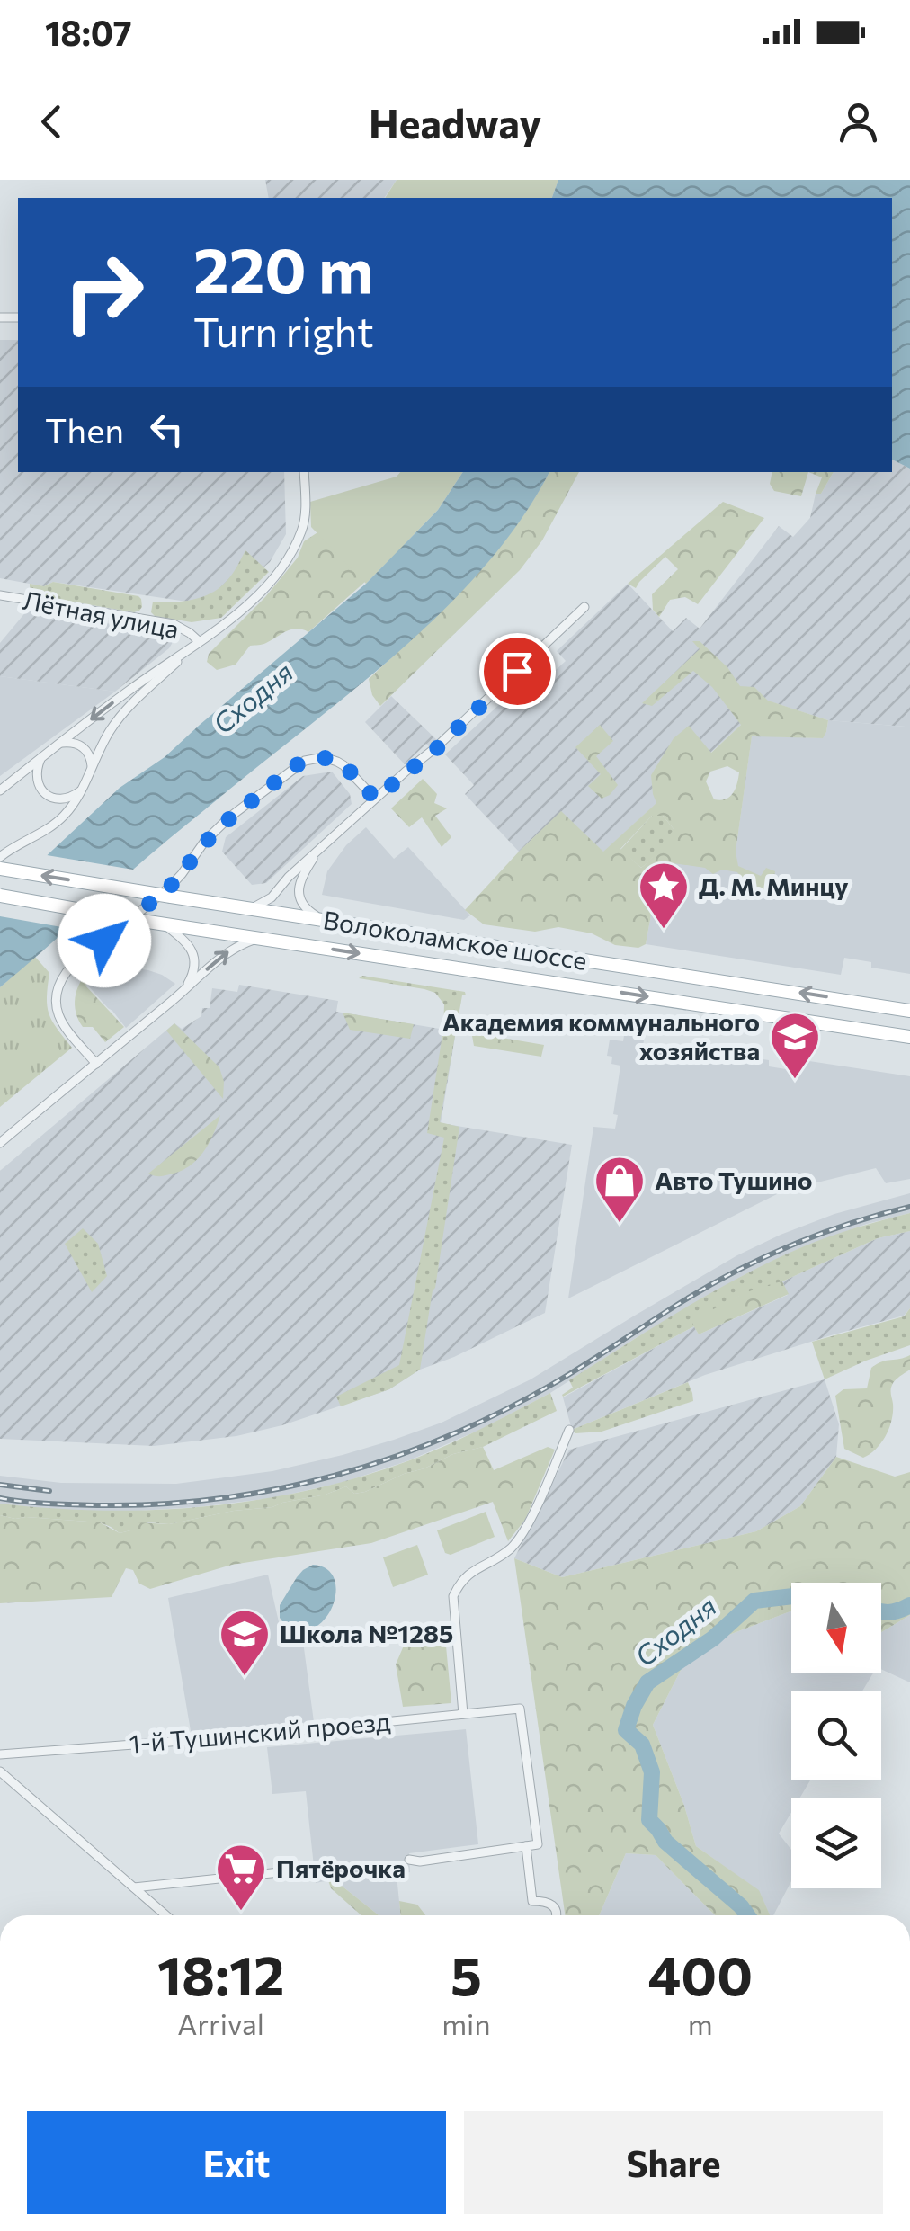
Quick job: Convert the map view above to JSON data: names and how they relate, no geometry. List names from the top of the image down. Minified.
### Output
{"streets":{"main road":["Волоколамское шоссе"],"street":["Лётная улица","1-й Тушинский проезд"]},"water":["Сходня"],"places":{"place":["Д. М. Минцу"],"school or university":["Академия коммунального хозяйства","Школа №1285"],"shop":["Авто Тушино"],"supermarket":["Пятёрочка"]},"north":"bottom","page":{"status":"18:07","header":"Headway","turn":["220 m","Turn right"],"then":"Then","eta":["18:12","Arrival","5","min","400","m"],"buttons":["Exit","Share"]}}
